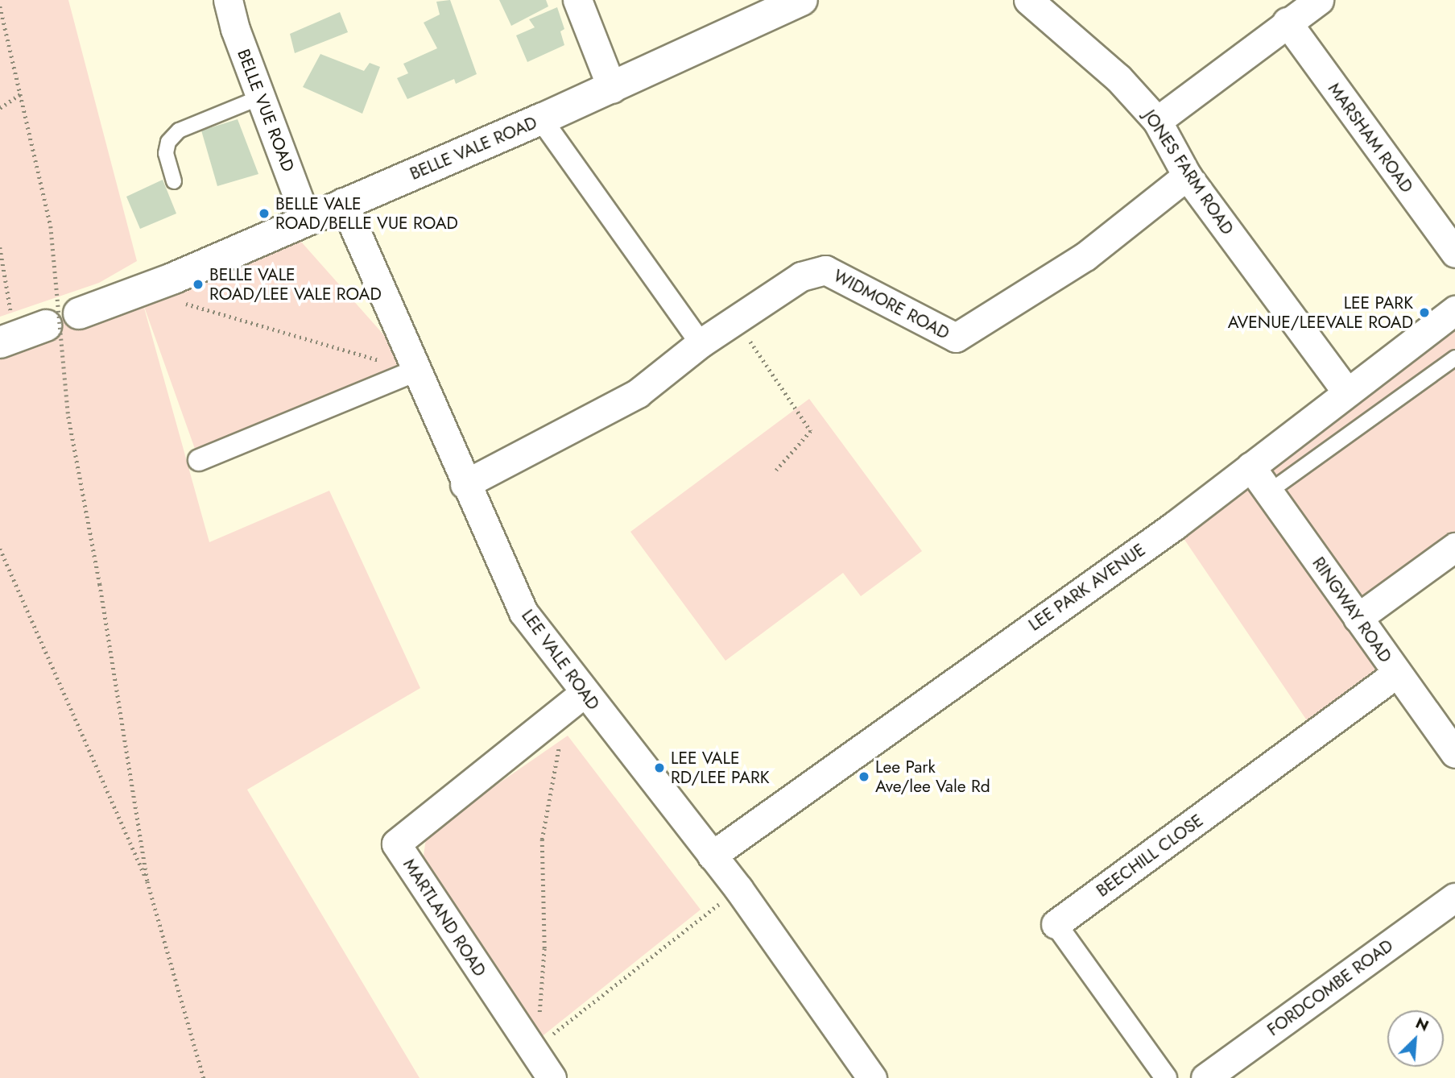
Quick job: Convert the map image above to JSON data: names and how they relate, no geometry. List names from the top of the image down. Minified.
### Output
{"streets":{"main road":["BELLE VALE ROAD"],"street":["BELLE VUE ROAD","MARSHAM ROAD","JONES FARM ROAD","WIDMORE ROAD","LEE PARK AVENUE","RINGWAY ROAD","LEE VALE ROAD","BEECHILL CLOSE","MARTLAND ROAD","FORDCOMBE ROAD"]},"crossings":[["BELLE VUE ROAD","BELLE VALE ROAD"],["BELLE VALE ROAD","LEE VALE ROAD"],["JONES FARM ROAD","WIDMORE ROAD"],["JONES FARM ROAD","LEE PARK AVENUE"],["WIDMORE ROAD","LEE VALE ROAD"],["LEE PARK AVENUE","RINGWAY ROAD"],["LEE PARK AVENUE","LEE VALE ROAD"],["RINGWAY ROAD","BEECHILL CLOSE"],["LEE VALE ROAD","MARTLAND ROAD"]],"places":["BELLE VALE ROAD/BELLE VUE ROAD","BELLE VALE ROAD/LEE VALE ROAD","LEE PARK AVENUE/LEEVALE ROAD","LEE VALE RD/LEE PARK","Lee Park Ave/lee Vale Rd"],"north":"top right"}
